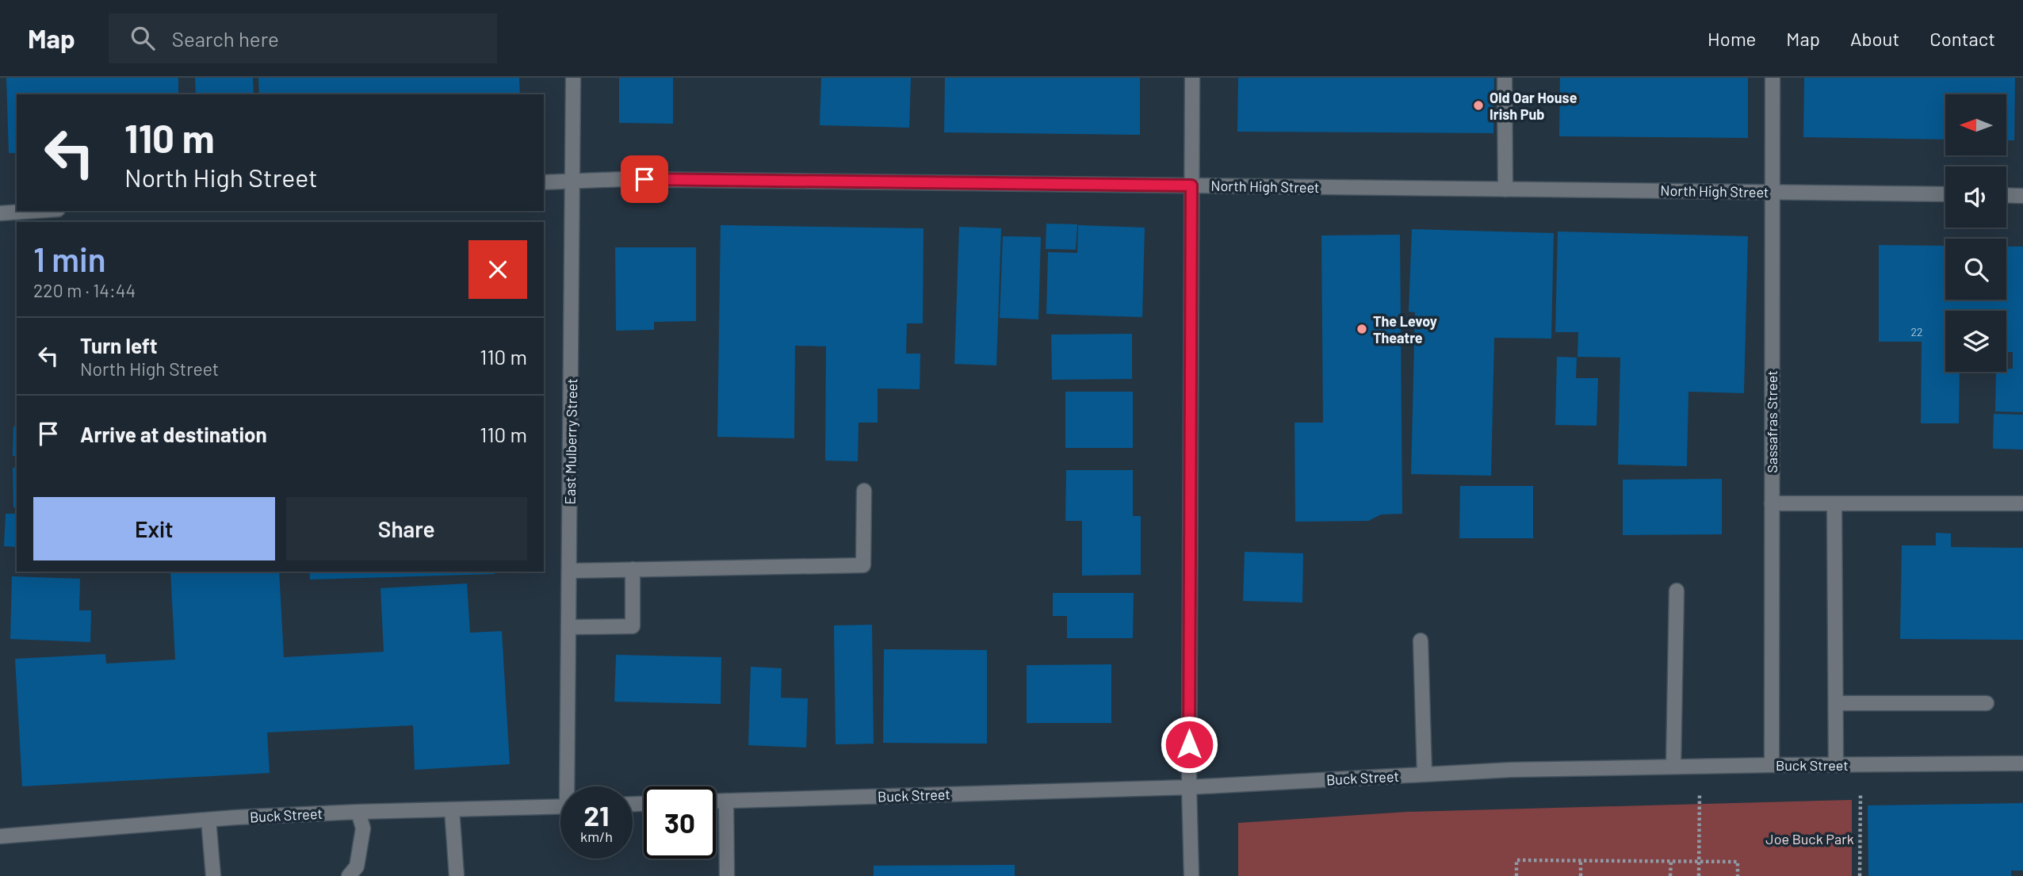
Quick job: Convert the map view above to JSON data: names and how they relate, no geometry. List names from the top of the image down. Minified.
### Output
{"streets":{"street":["North High Street","Sassafras Street","East Mulberry Street","Buck Street"]},"crossings":[["North High Street","Sassafras Street"],["North High Street","East Mulberry Street"],["Sassafras Street","Buck Street"]],"parks":["Joe Buck Park"],"places":["Old Oar House Irish Pub","The Levoy Theatre"],"house_numbers":["22"],"north":"left","page":{"header":"Map","search":"Search here","nav":["Home","Map","About","Contact"],"turn":["110 m","North High Street"],"heading":["1 min","220 m · 14:44"],"list":[{"name":"Turn left","note":"North High Street","value":"110 m"},{"name":"Arrive at destination","value":"110 m"}],"buttons":["Exit","Share"],"speed":"21 km/h","limit":"30"}}
